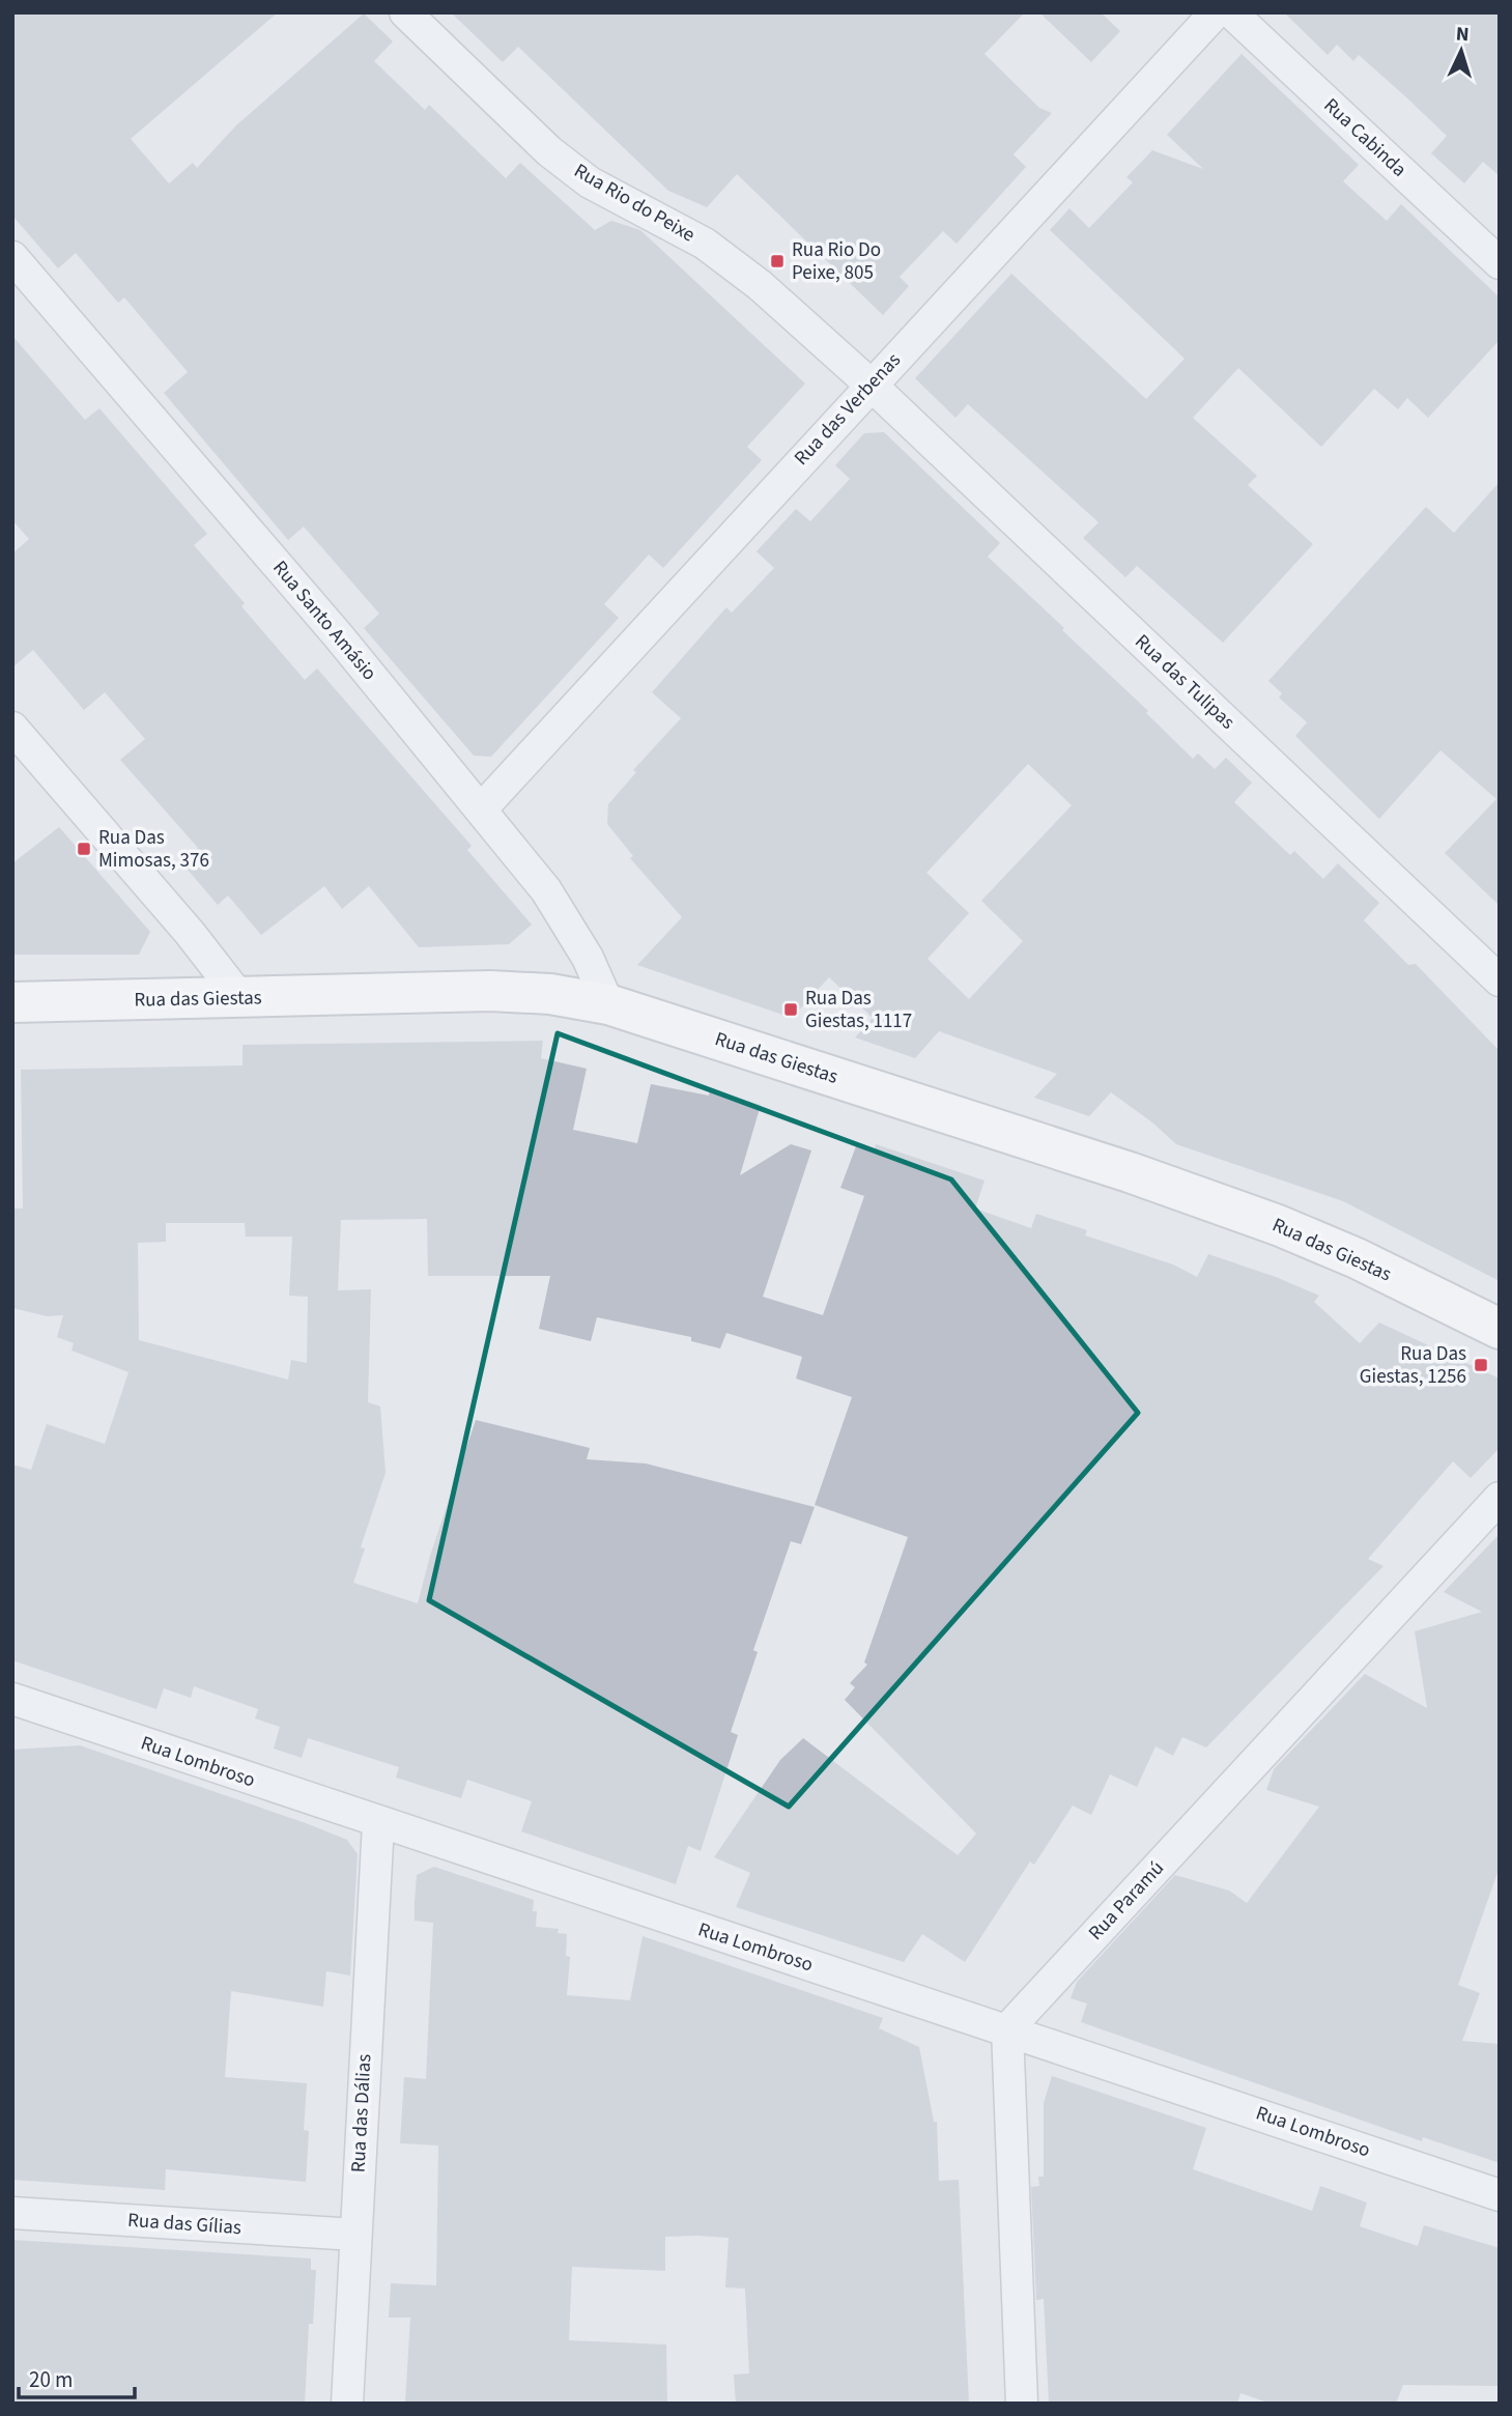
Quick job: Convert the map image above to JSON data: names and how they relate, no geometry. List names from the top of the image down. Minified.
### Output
{"streets":{"main road":["Rua das Giestas"],"street":["Rua Cabinda","Rua Rio do Peixe","Rua das Verbenas","Rua Santo Amásio","Rua das Tulipas","Rua Lombroso","Rua Paramú","Rua das Dálias","Rua das Gílias"]},"crossings":[["Rua Rio do Peixe","Rua das Verbenas"],["Rua Rio do Peixe","Rua das Tulipas"],["Rua das Verbenas","Rua Santo Amásio"],["Rua das Verbenas","Rua das Tulipas"],["Rua Santo Amásio","Rua das Giestas"],["Rua Lombroso","Rua Paramú"],["Rua Lombroso","Rua das Dálias"],["Rua das Dálias","Rua das Gílias"]],"places":{"transit":["Rua Rio Do Peixe, 805","Rua Das Mimosas, 376","Rua Das Giestas, 1117","Rua Das Giestas, 1256"]},"scale_bar":"20 m","north":"top"}
